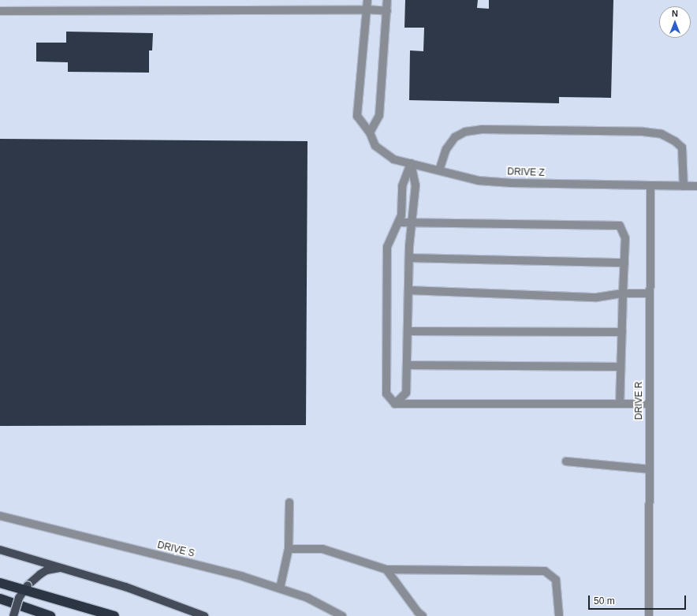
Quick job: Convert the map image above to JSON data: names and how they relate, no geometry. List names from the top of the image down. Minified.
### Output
{"streets":{"lane":["DRIVE Z","DRIVE R","DRIVE S"]},"crossings":[["DRIVE Z","DRIVE R"]],"scale_bar":"50 m","north":"top"}
